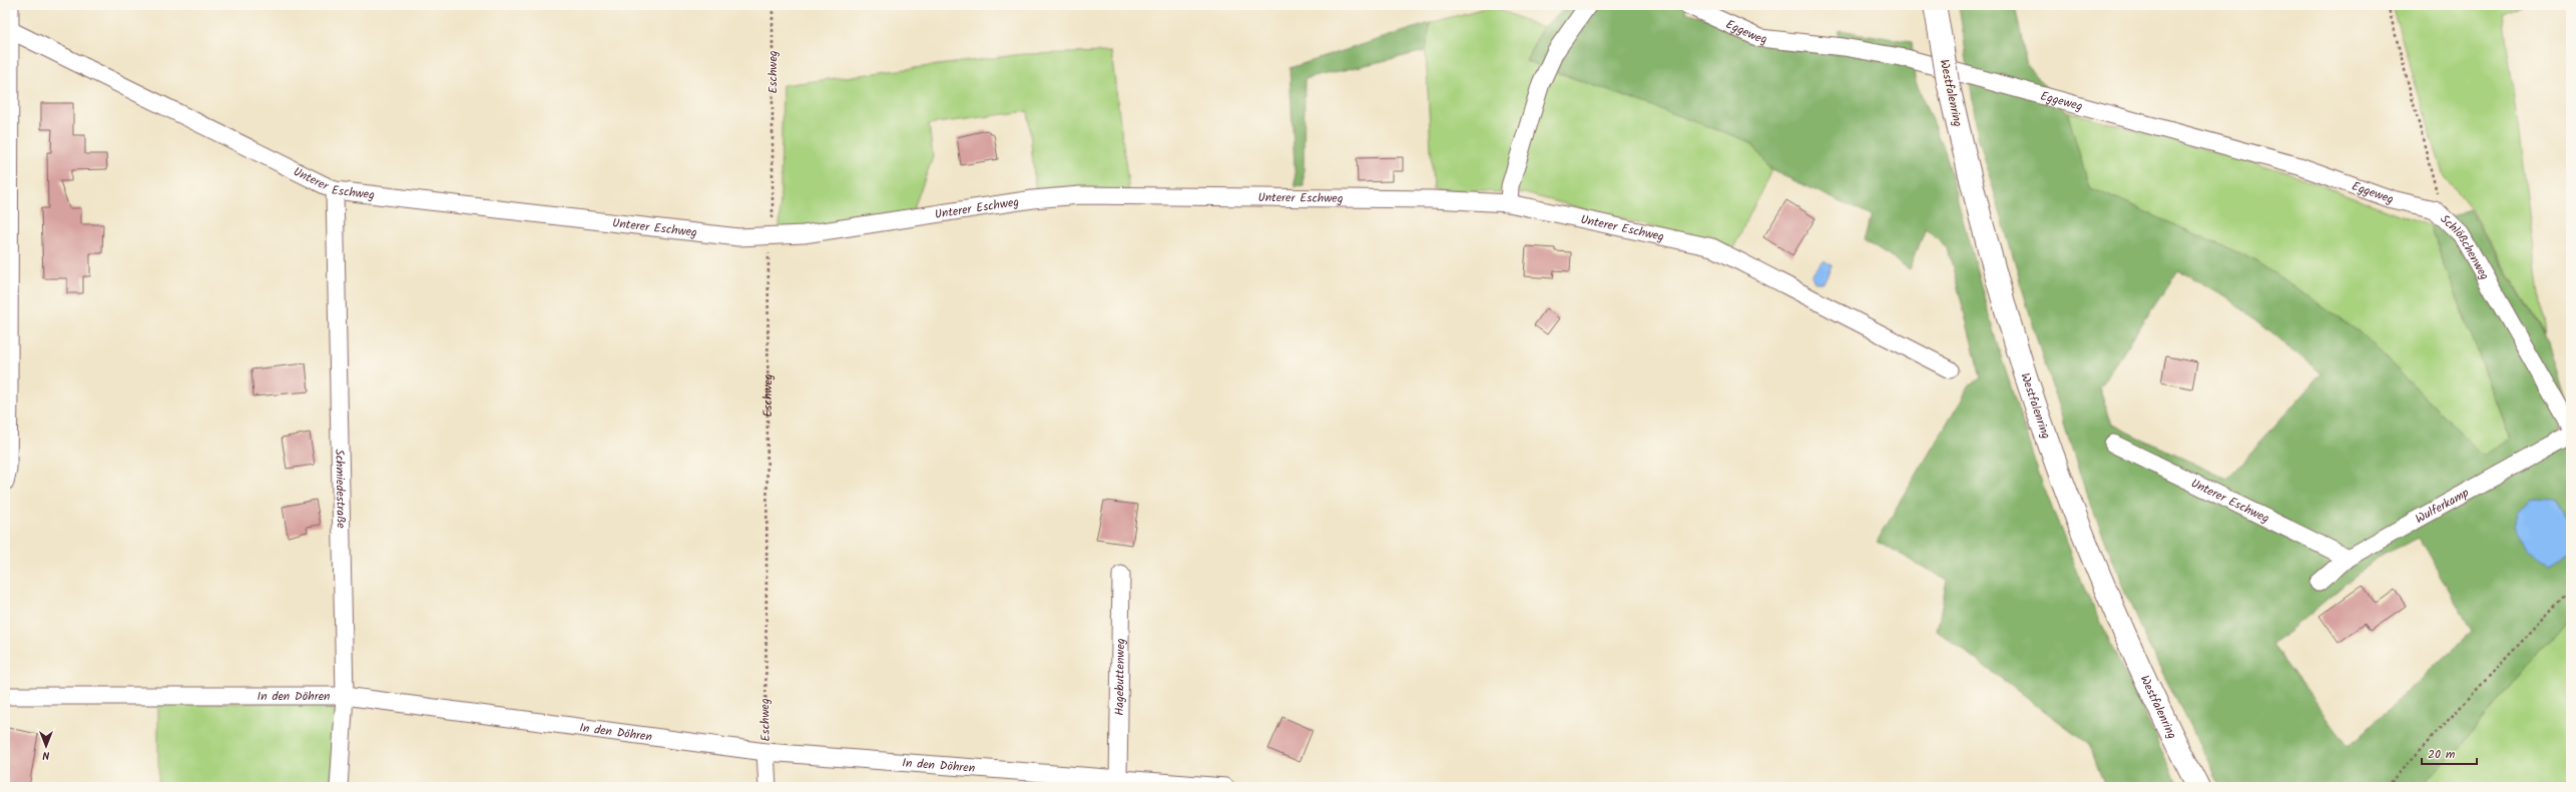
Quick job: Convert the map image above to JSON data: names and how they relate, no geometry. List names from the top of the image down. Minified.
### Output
{"streets":{"main road":["Westfalenring"],"street":["Eggeweg","Eschweg","Unterer Eschweg","Schlößchenweg","Schmiedestraße","Wulferkamp","Hagebuttenweg","In den Döhren"]},"crossings":[["Eggeweg","Schlößchenweg"],["Eschweg","Unterer Eschweg"],["Eschweg","In den Döhren"],["Unterer Eschweg","Schmiedestraße"],["Unterer Eschweg","Wulferkamp"],["Schmiedestraße","In den Döhren"],["Hagebuttenweg","In den Döhren"]],"scale_bar":"20 m","north":"bottom"}
